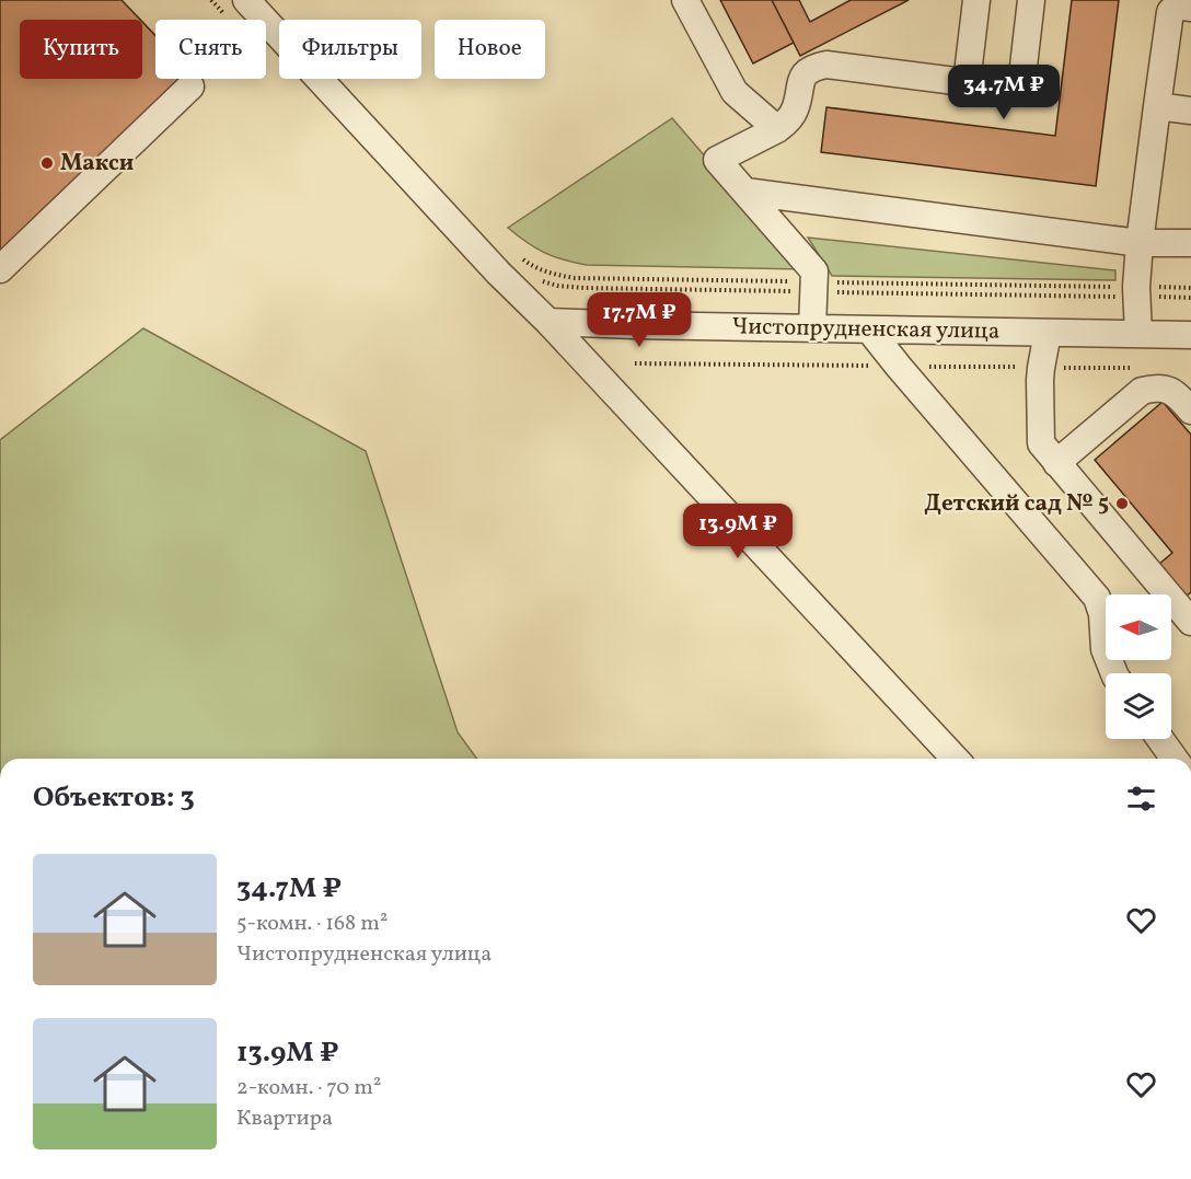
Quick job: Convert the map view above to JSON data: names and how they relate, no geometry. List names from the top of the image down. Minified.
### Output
{"streets":{"street":["Чистопрудненская улица"]},"places":["Макси","Детский сад № 5"],"north":"left","page":{"chip":["Купить","Снять","Фильтры","Новое"],"price":["34.7M ₽","17.7M ₽","13.9M ₽"],"heading":"Объектов: 3","list":[{"name":"34.7M ₽","note":"5-комн. · 168 m² · Чистопрудненская улица"},{"name":"13.9M ₽","note":"2-комн. · 70 m² · Квартира"}]}}
